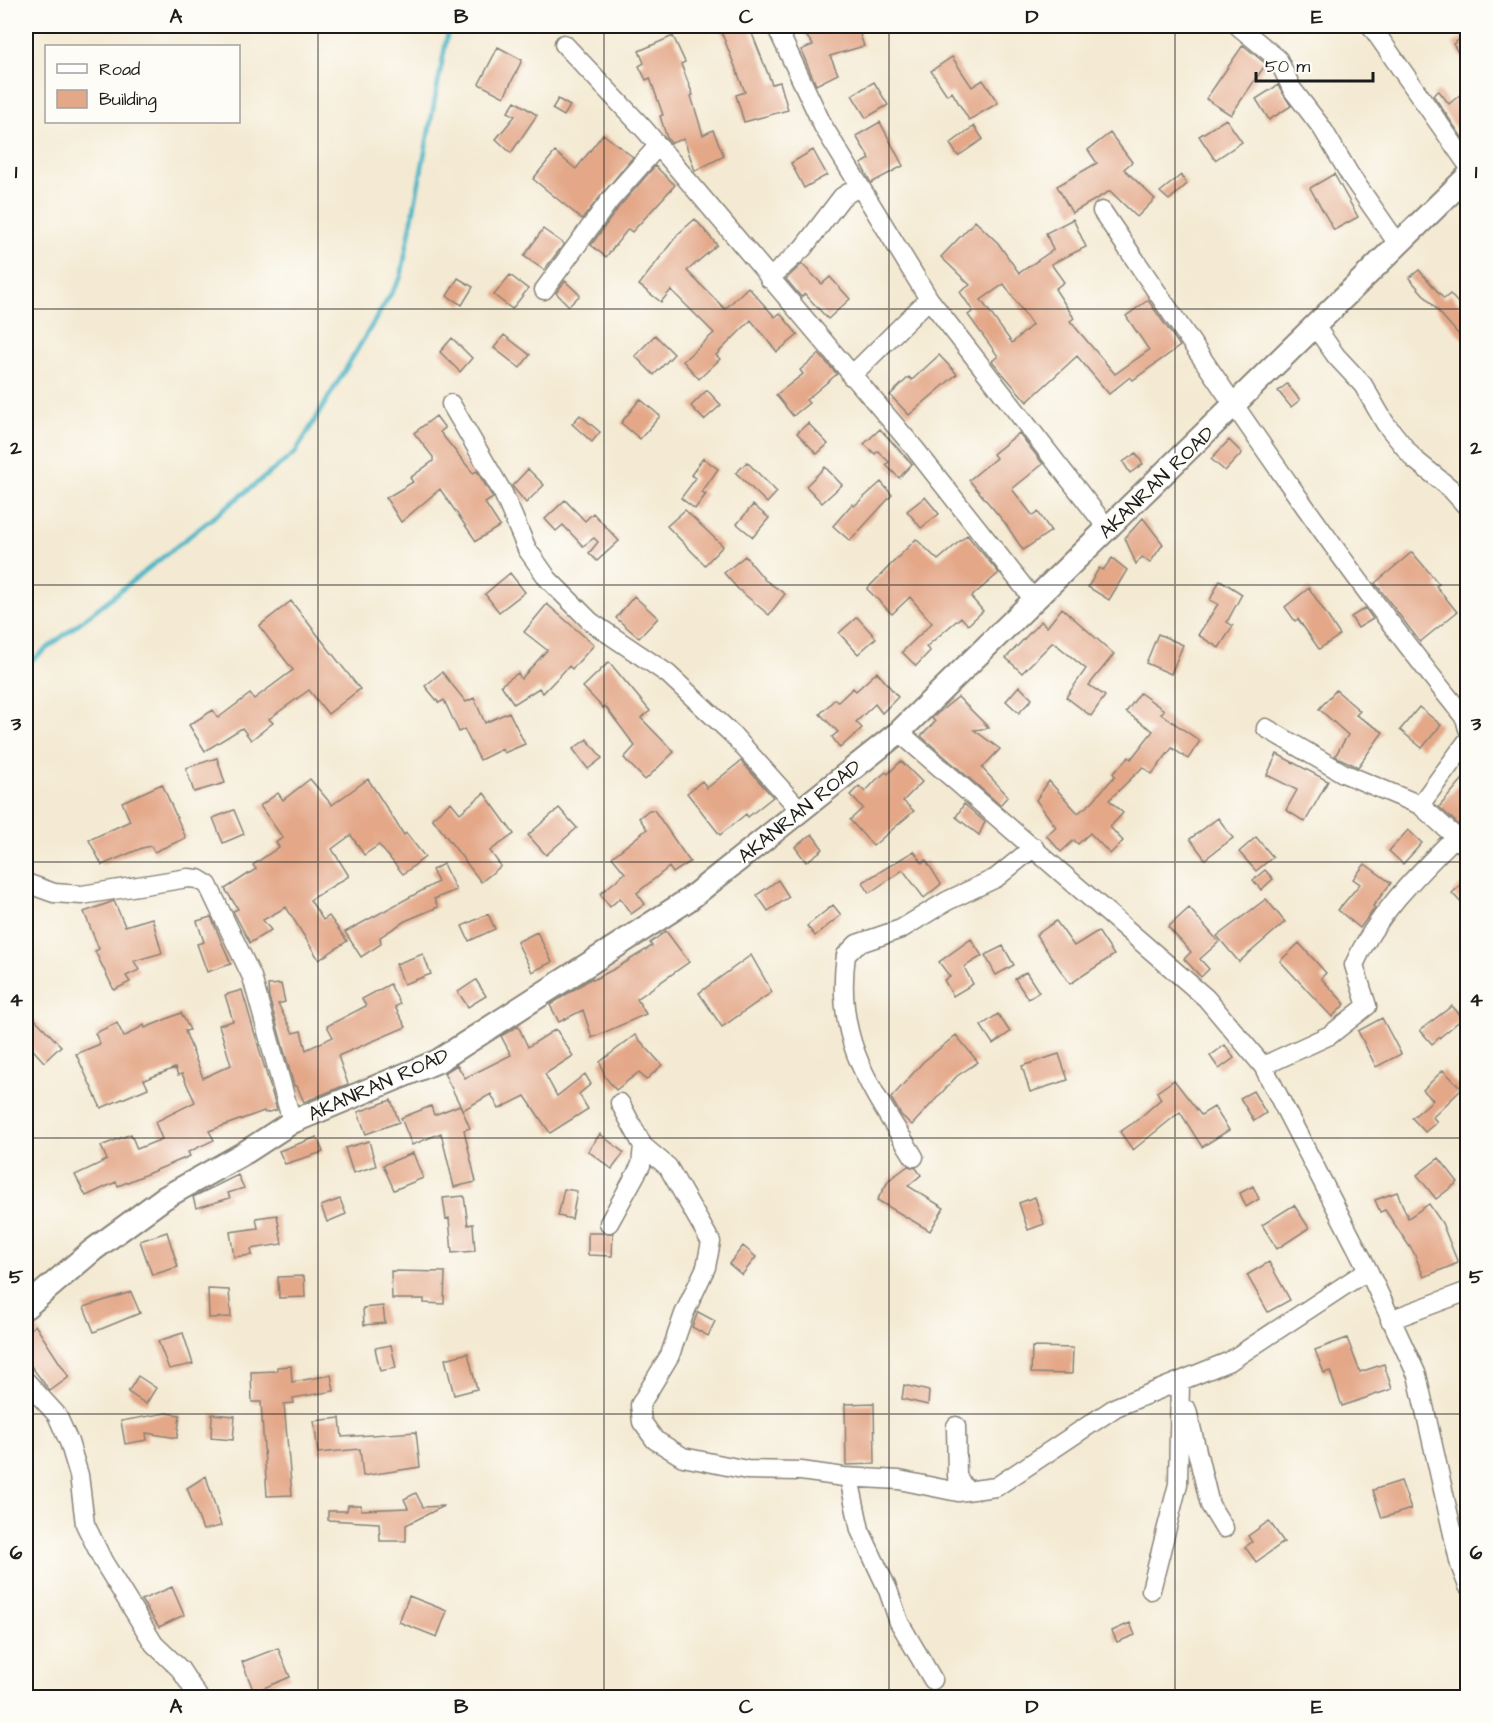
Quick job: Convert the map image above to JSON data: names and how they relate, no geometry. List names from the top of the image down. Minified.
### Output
{"streets":{"main road":["AKANRAN ROAD"]},"legend":["Road","Building"],"scale_bar":"50 m","grid":{"columns":["A","B","C","D","E"],"rows":["1","2","3","4","5","6"]}}
